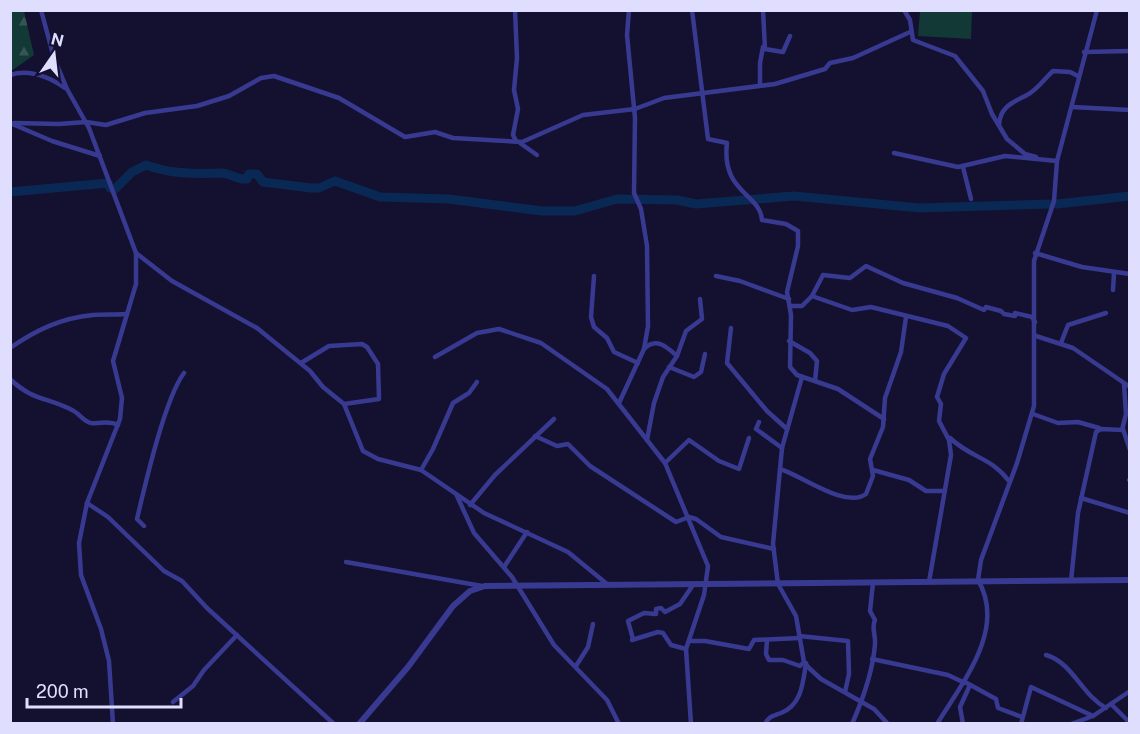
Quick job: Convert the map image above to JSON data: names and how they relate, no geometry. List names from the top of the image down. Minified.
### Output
{"scale_bar":"200 m","north":"top"}
